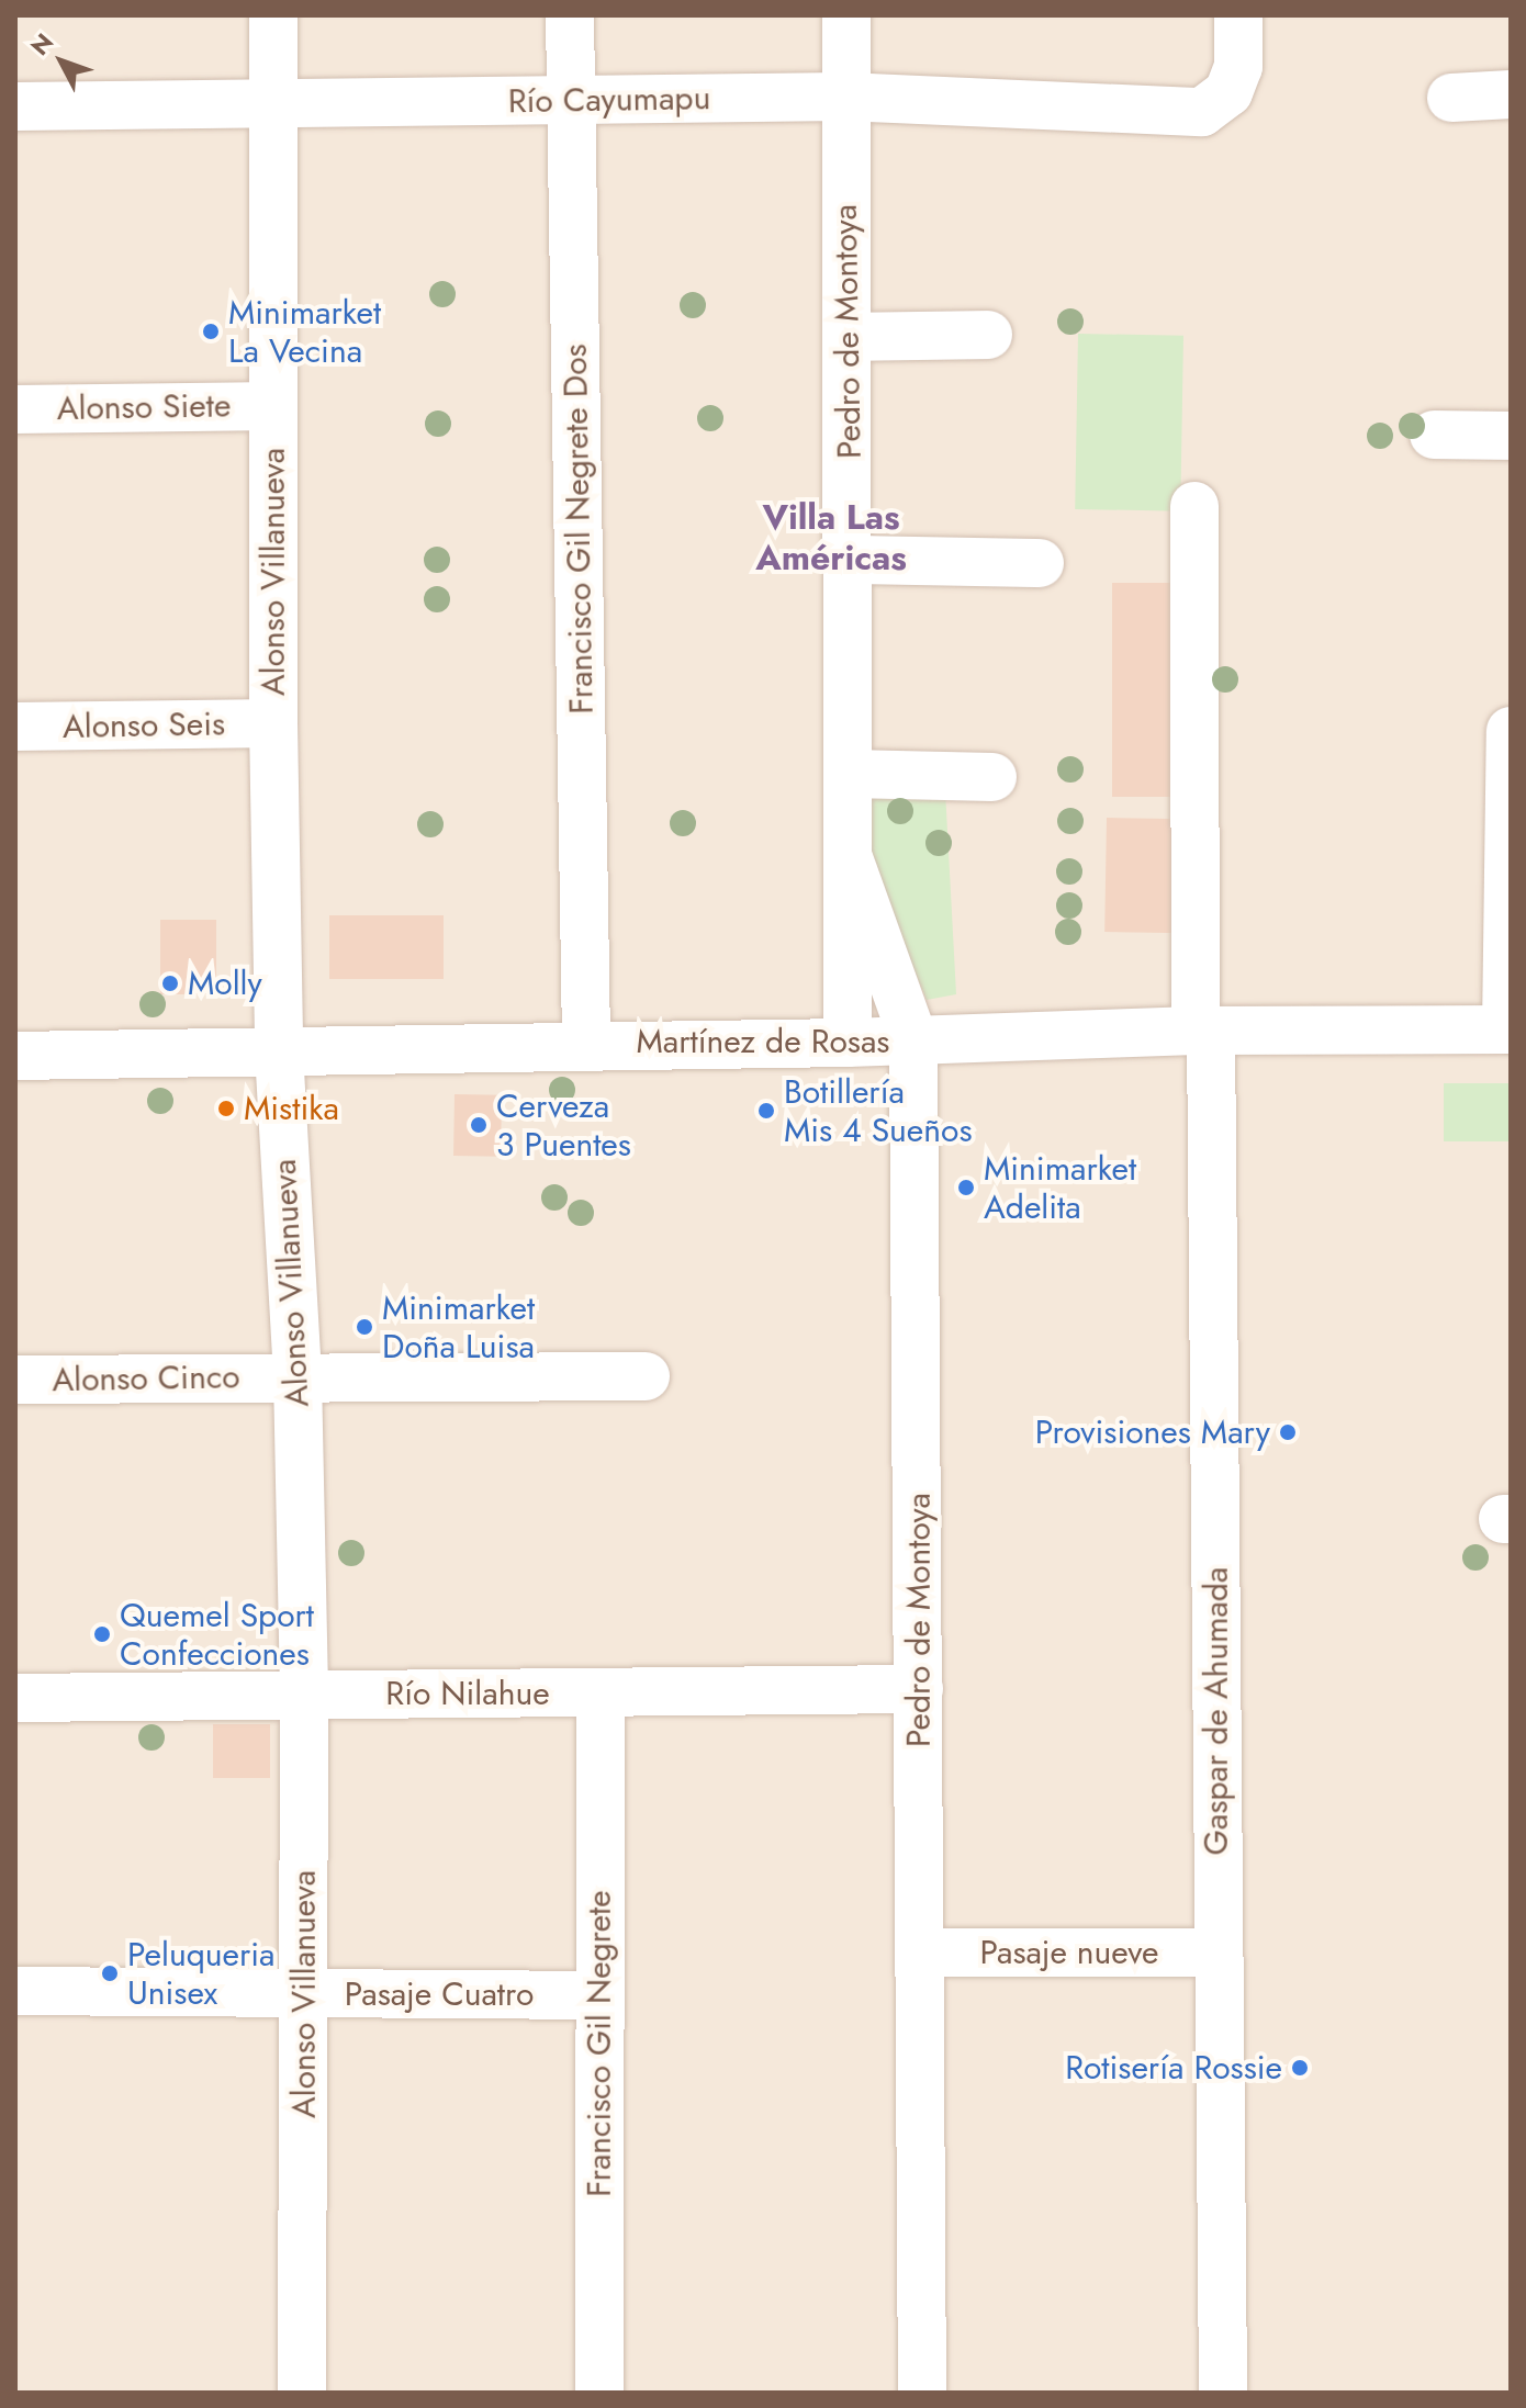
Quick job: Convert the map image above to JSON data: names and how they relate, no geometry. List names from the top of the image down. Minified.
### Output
{"streets":{"street":["Río Cayumapu","Pedro de Montoya","Alonso Siete","Francisco Gil Negrete Dos","Alonso Villanueva","Alonso Seis","Martínez de Rosas","Alonso Cinco","Río Nilahue","Gaspar de Ahumada","Pasaje nueve","Pasaje Cuatro","Francisco Gil Negrete"]},"crossings":[["Río Cayumapu","Pedro de Montoya"],["Río Cayumapu","Francisco Gil Negrete Dos"],["Río Cayumapu","Alonso Villanueva"],["Pedro de Montoya","Martínez de Rosas"],["Pedro de Montoya","Río Nilahue"],["Pedro de Montoya","Pasaje nueve"],["Alonso Siete","Alonso Villanueva"],["Francisco Gil Negrete Dos","Martínez de Rosas"],["Alonso Villanueva","Alonso Seis"],["Alonso Villanueva","Martínez de Rosas"],["Alonso Villanueva","Alonso Cinco"],["Alonso Villanueva","Río Nilahue"],["Alonso Villanueva","Pasaje Cuatro"],["Martínez de Rosas","Gaspar de Ahumada"],["Río Nilahue","Francisco Gil Negrete"],["Gaspar de Ahumada","Pasaje nueve"],["Pasaje Cuatro","Francisco Gil Negrete"]],"districts":["Villa Las Américas"],"places":["Minimarket La Vecina","Molly","Mistika","Botillería Mis 4 Sueños","Cerveza 3 Puentes","Minimarket Adelita","Minimarket Doña Luisa","Provisiones Mary","Quemel Sport Confecciones","Peluqueria Unisex","Rotisería Rossie"],"north":"top left"}
